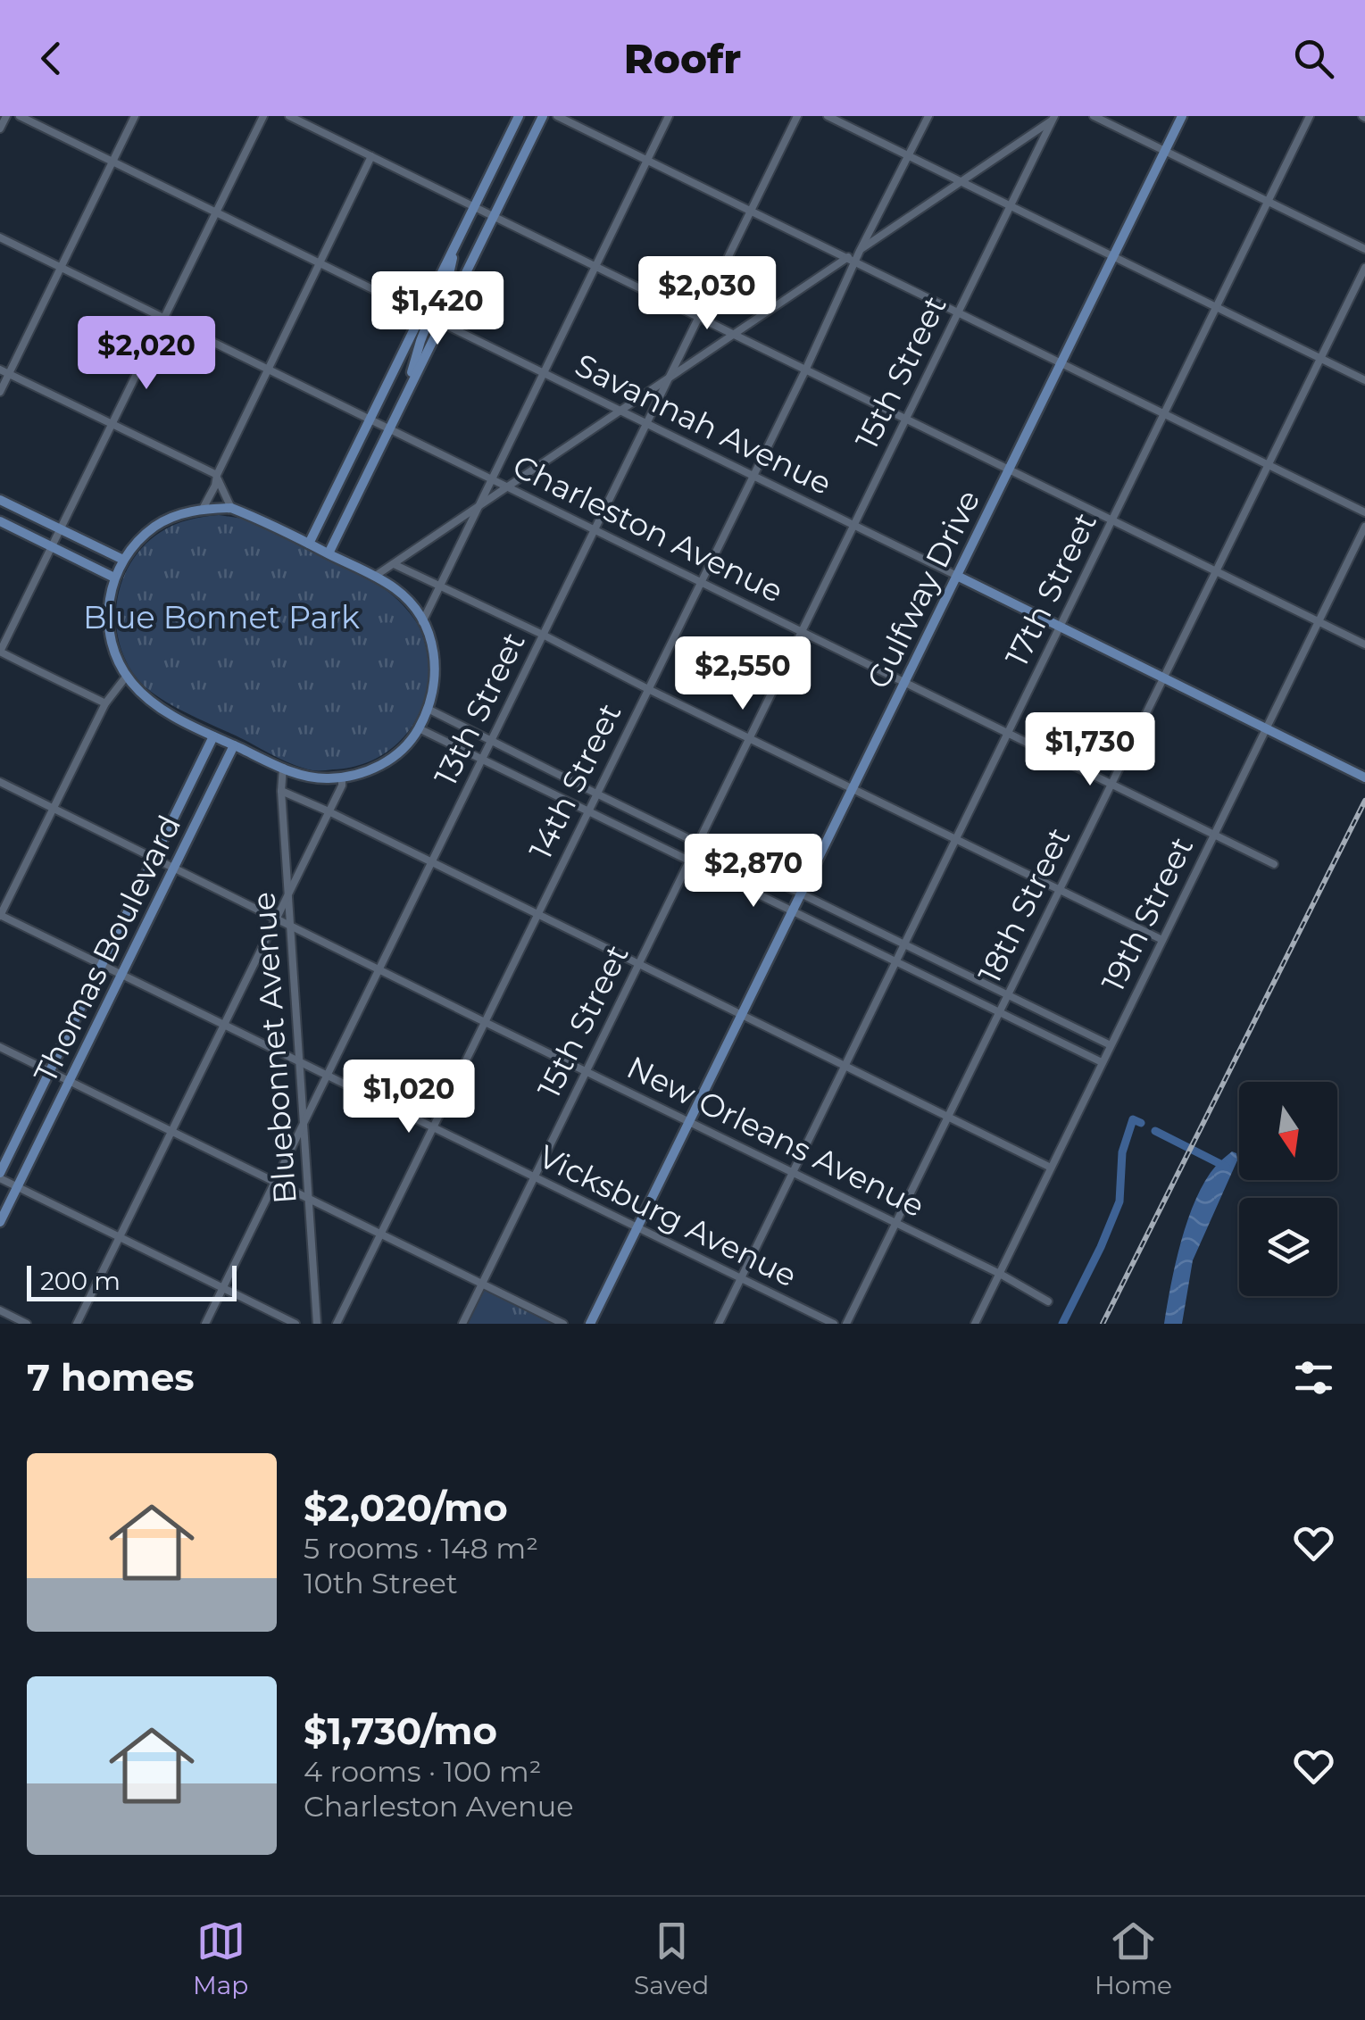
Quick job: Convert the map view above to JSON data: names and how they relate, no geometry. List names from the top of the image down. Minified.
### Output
{"streets":{"main road":["Savannah Avenue","Gulfway Drive","Thomas Boulevard"],"street":["15th Street","Charleston Avenue","17th Street","13th Street","14th Street","18th Street","19th Street","Bluebonnet Avenue","New Orleans Avenue","Vicksburg Avenue"]},"crossings":[["15th Street","Savannah Avenue"],["15th Street","Charleston Avenue"],["15th Street","New Orleans Avenue"],["15th Street","Vicksburg Avenue"],["Savannah Avenue","Gulfway Drive"],["Savannah Avenue","17th Street"],["Savannah Avenue","13th Street"],["Savannah Avenue","14th Street"],["Savannah Avenue","18th Street"],["Savannah Avenue","19th Street"],["Charleston Avenue","Gulfway Drive"],["Charleston Avenue","17th Street"],["Charleston Avenue","13th Street"],["Charleston Avenue","14th Street"],["Charleston Avenue","18th Street"],["Charleston Avenue","19th Street"],["Gulfway Drive","New Orleans Avenue"],["Gulfway Drive","Vicksburg Avenue"],["17th Street","New Orleans Avenue"],["17th Street","Vicksburg Avenue"],["13th Street","Bluebonnet Avenue"],["13th Street","New Orleans Avenue"],["13th Street","Vicksburg Avenue"],["14th Street","New Orleans Avenue"],["14th Street","Vicksburg Avenue"],["18th Street","New Orleans Avenue"],["19th Street","New Orleans Avenue"],["Thomas Boulevard","Bluebonnet Avenue"],["Thomas Boulevard","New Orleans Avenue"],["Thomas Boulevard","Vicksburg Avenue"],["Bluebonnet Avenue","New Orleans Avenue"],["Bluebonnet Avenue","Vicksburg Avenue"]],"parks":["Blue Bonnet Park"],"scale_bar":"200 m","north":"bottom","page":{"header":"Roofr","price":["$2,030","$1,420","$2,020","$2,550","$1,730","$2,870","$1,020"],"scale":"200 m","heading":"7 homes","list":[{"name":"$2,020/mo","note":"5 rooms · 148 m² · 10th Street"},{"name":"$1,730/mo","note":"4 rooms · 100 m² · Charleston Avenue"}],"tabs":["Map","Saved","Home"]}}
